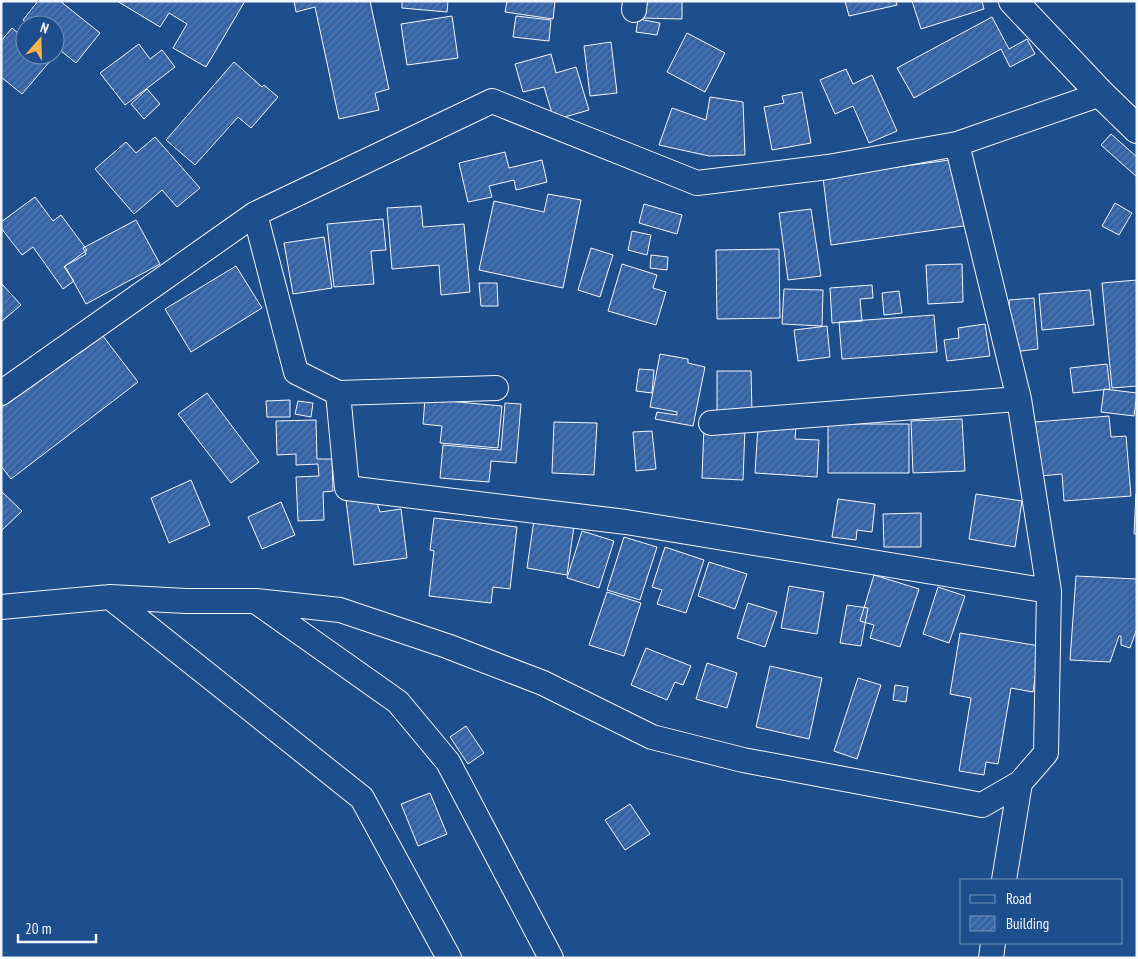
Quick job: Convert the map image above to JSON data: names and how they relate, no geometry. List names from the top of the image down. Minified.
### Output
{"legend":["Road","Building"],"scale_bar":"20 m","north":"top"}
